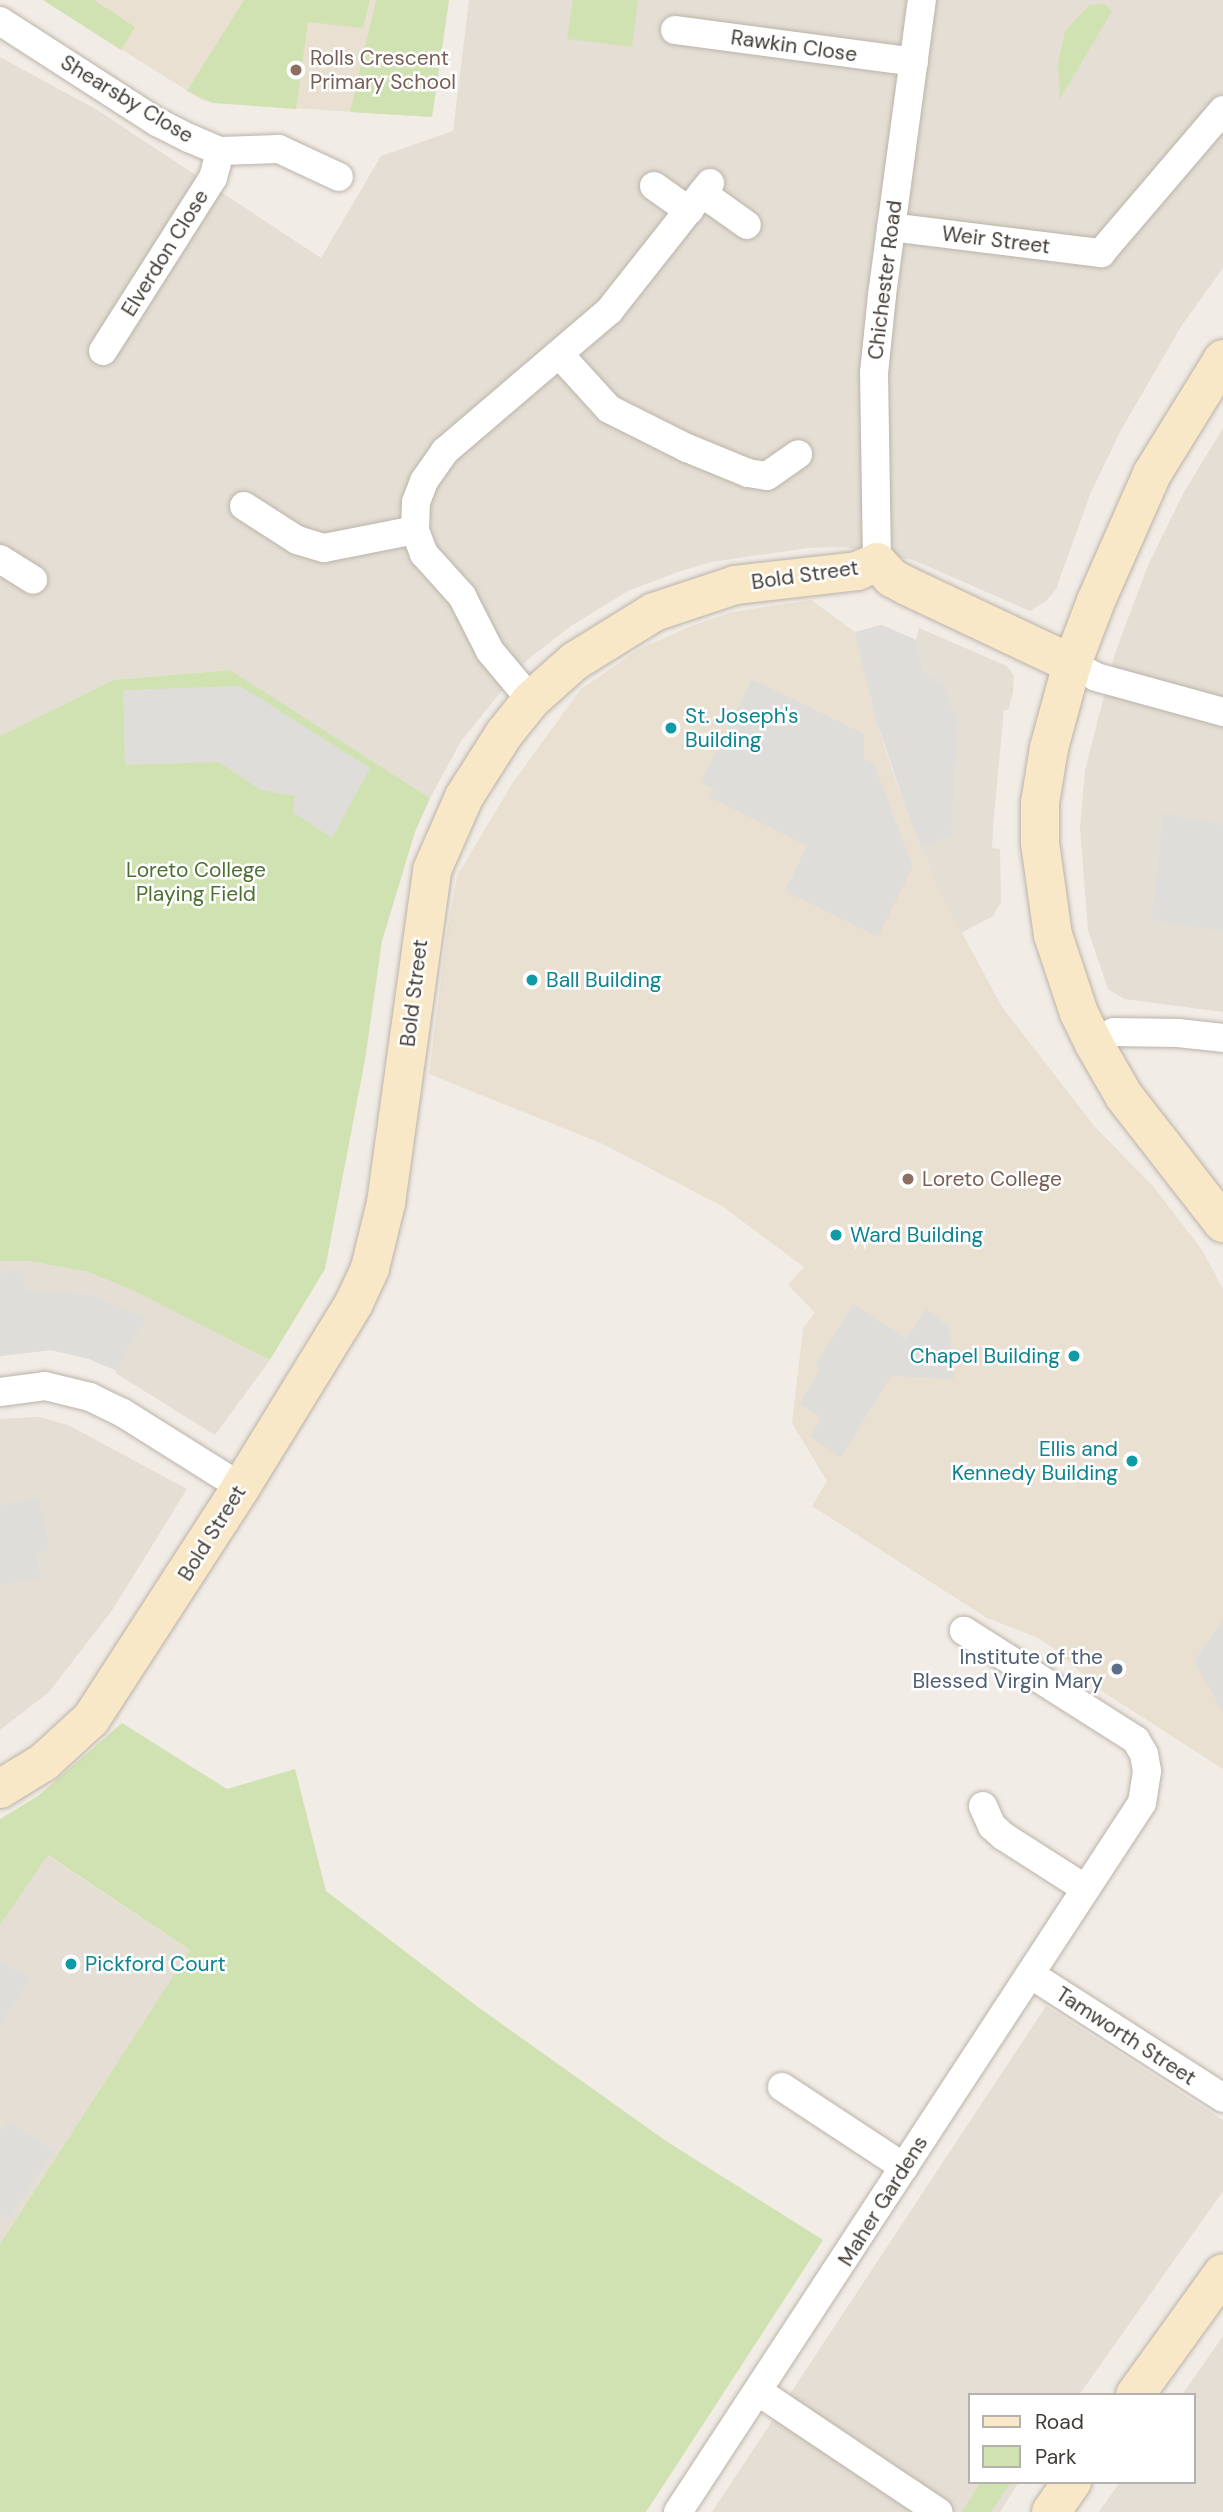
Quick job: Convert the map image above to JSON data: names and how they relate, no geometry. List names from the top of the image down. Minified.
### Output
{"streets":{"street":["Rawkin Close","Shearsby Close","Weir Street","Elverdon Close","Chichester Road","Bold Street","Tamworth Street","Maher Gardens"]},"crossings":[["Rawkin Close","Chichester Road"],["Shearsby Close","Elverdon Close"],["Weir Street","Chichester Road"],["Chichester Road","Bold Street"],["Tamworth Street","Maher Gardens"]],"parks":["Loreto College Playing Field"],"places":["Rolls Crescent Primary School","St. Joseph's Building","Ball Building","Loreto College","Ward Building","Chapel Building","Ellis and Kennedy Building","Institute of the Blessed Virgin Mary","Pickford Court"],"legend":["Road","Park"]}
